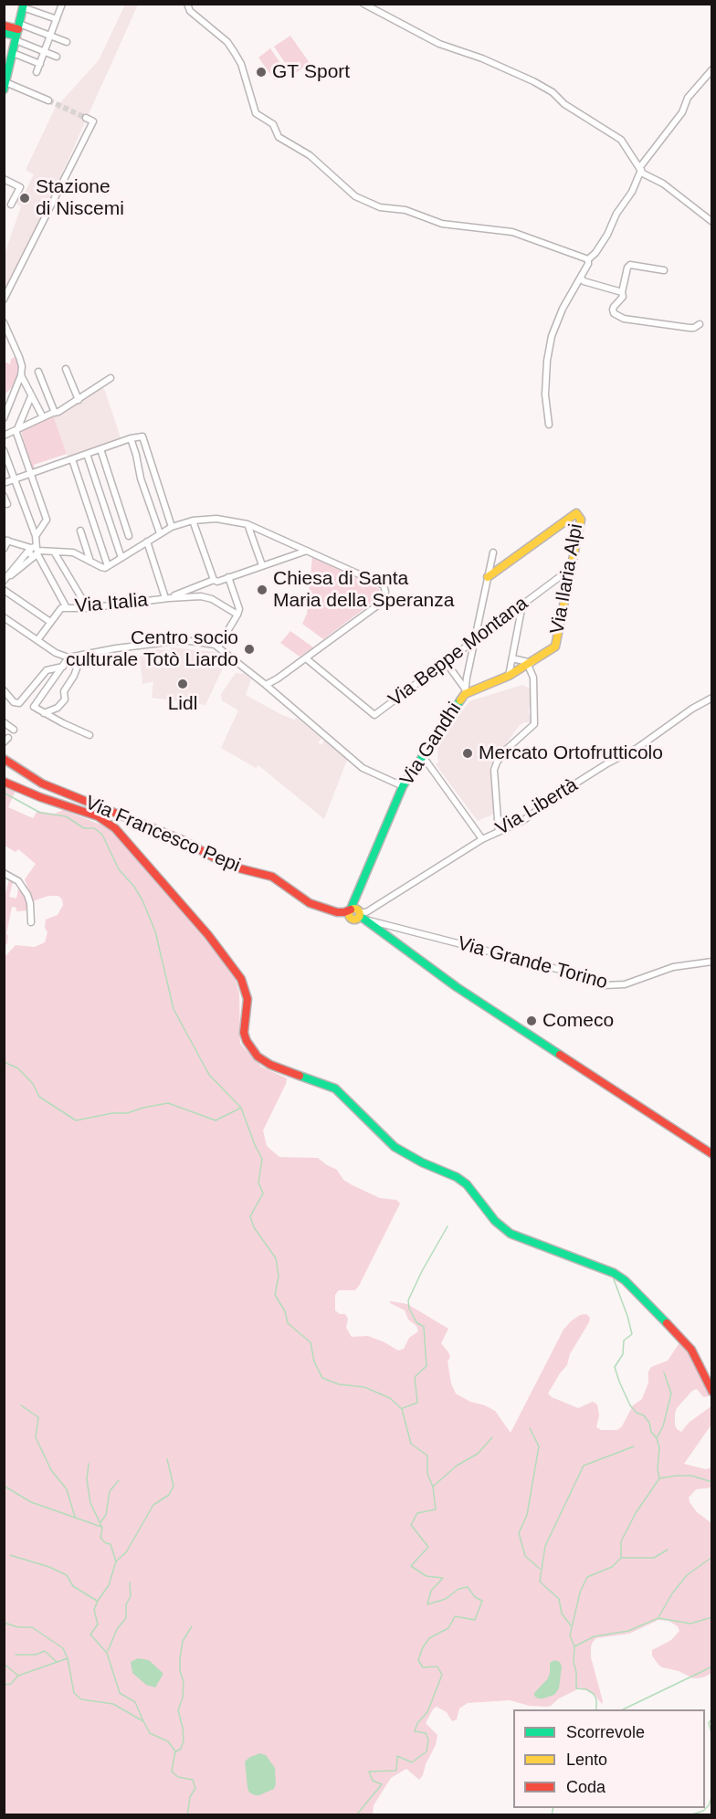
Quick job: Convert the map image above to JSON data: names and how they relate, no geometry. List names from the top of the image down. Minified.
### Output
{"streets":{"street":["Via Ilaria Alpi","Via Italia","Via Beppe Montana","Via Gandhi","Via Libertà","Via Francesco Pepi","Via Grande Torino"]},"crossings":[["Via Ilaria Alpi","Via Beppe Montana"],["Via Ilaria Alpi","Via Gandhi"],["Via Gandhi","Via Libertà"],["Via Gandhi","Via Francesco Pepi"],["Via Libertà","Via Francesco Pepi"]],"places":["GT Sport","Stazione di Niscemi","Chiesa di Santa Maria della Speranza","Centro socio culturale Totò Liardo","Lidl","Mercato Ortofrutticolo","Comeco"],"legend":["Scorrevole","Lento","Coda"]}
